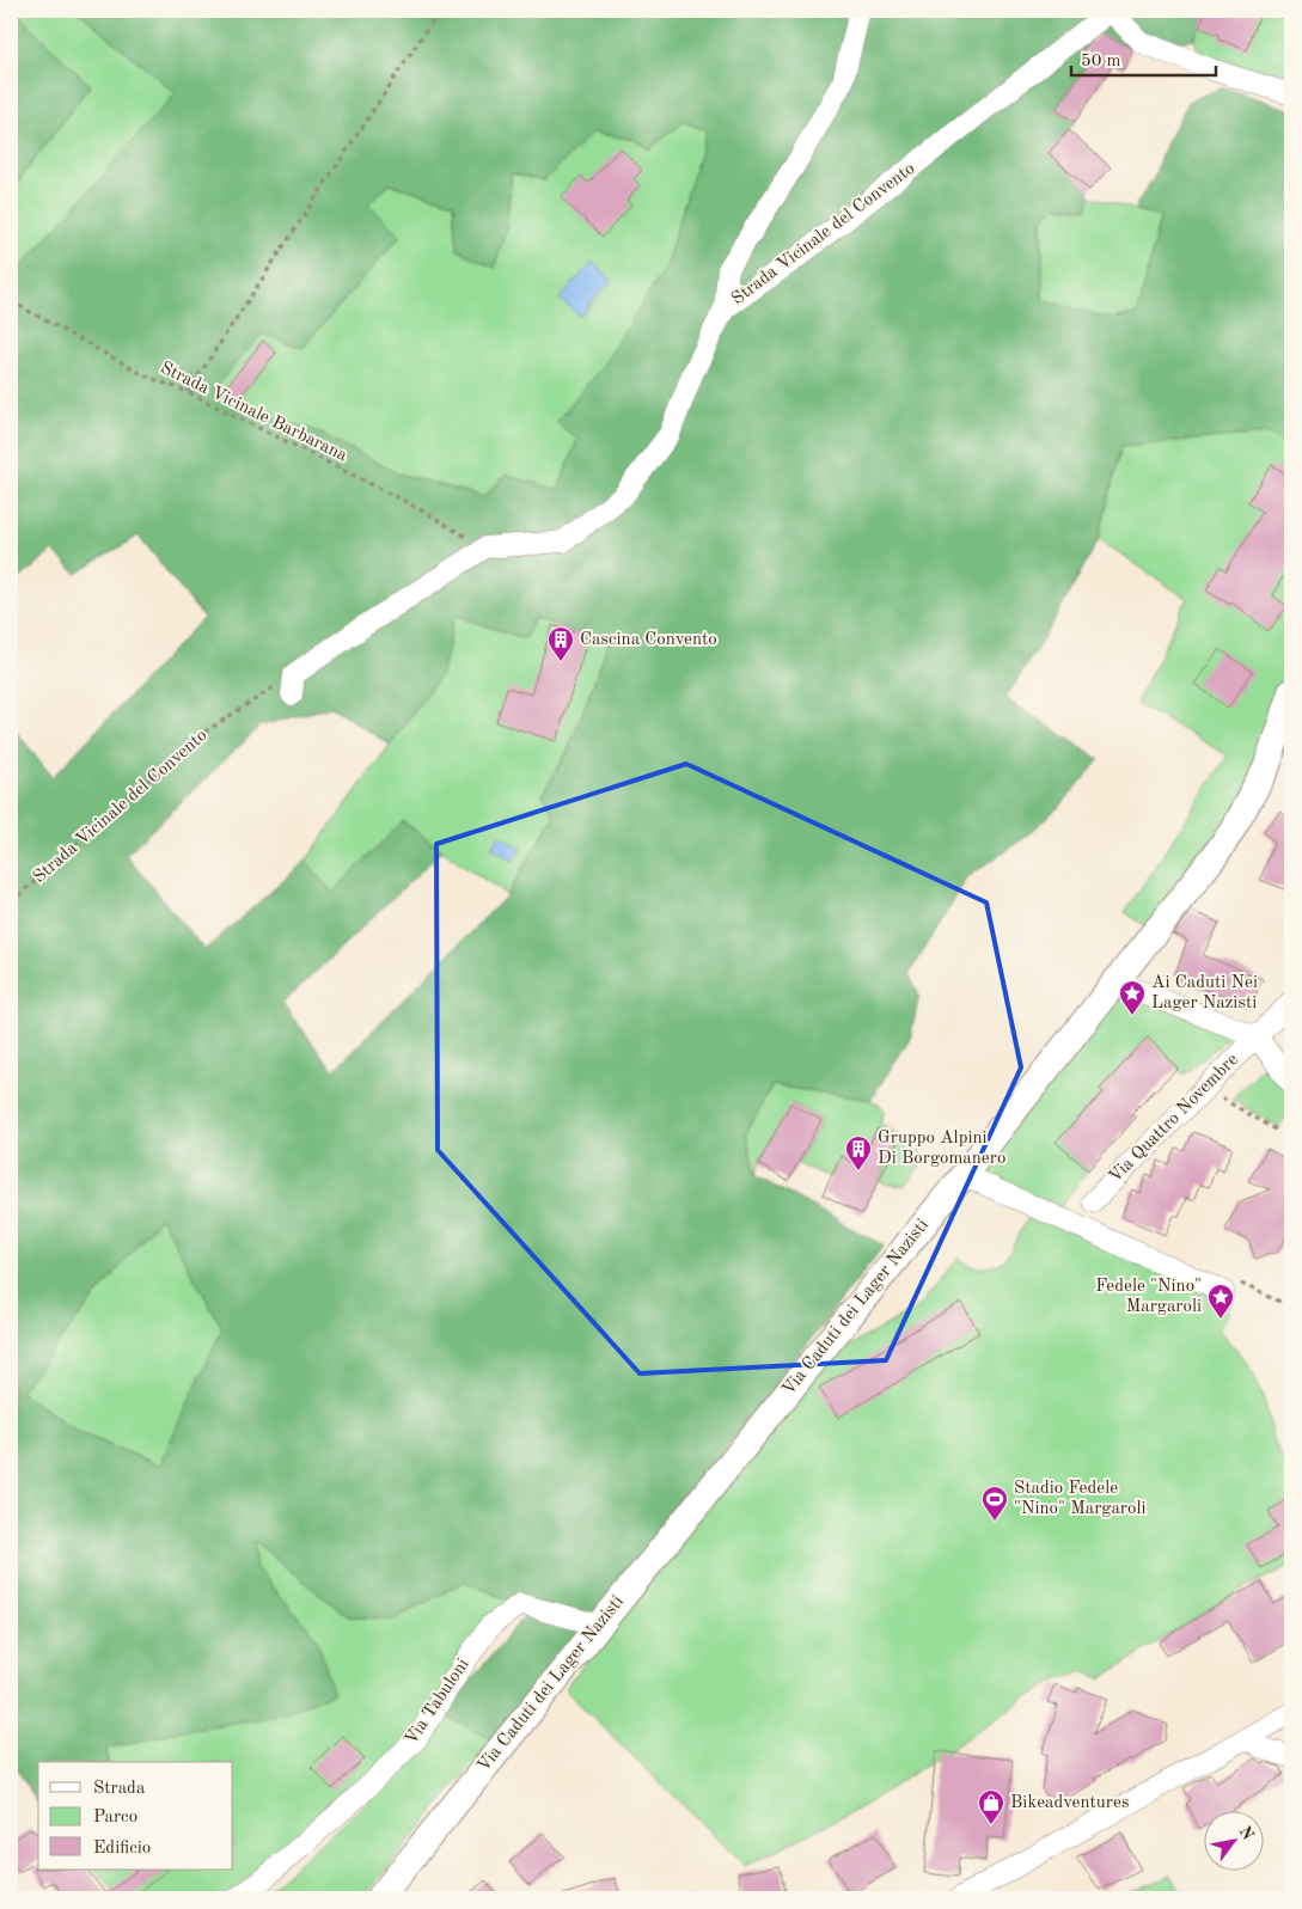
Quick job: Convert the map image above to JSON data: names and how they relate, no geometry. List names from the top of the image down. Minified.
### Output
{"streets":{"main road":["Via Caduti dei Lager Nazisti"],"street":["Strada Vicinale del Convento","Via Quattro Novembre","Via Tabuloni"],"path":["Strada Vicinale Barbarana"]},"crossings":[["Strada Vicinale del Convento","Strada Vicinale Barbarana"],["Via Quattro Novembre","Via Caduti dei Lager Nazisti"],["Via Caduti dei Lager Nazisti","Via Tabuloni"]],"places":{"building":["Cascina Convento","Gruppo Alpini Di Borgomanero"],"place":["Ai Caduti Nei Lager Nazisti","Fedele \"Nino\" Margaroli"],"sports":["Stadio Fedele \"Nino\" Margaroli"],"shop":["Bikeadventures"]},"legend":["Strada","Parco","Edificio"],"scale_bar":"50 m","north":"top right"}
